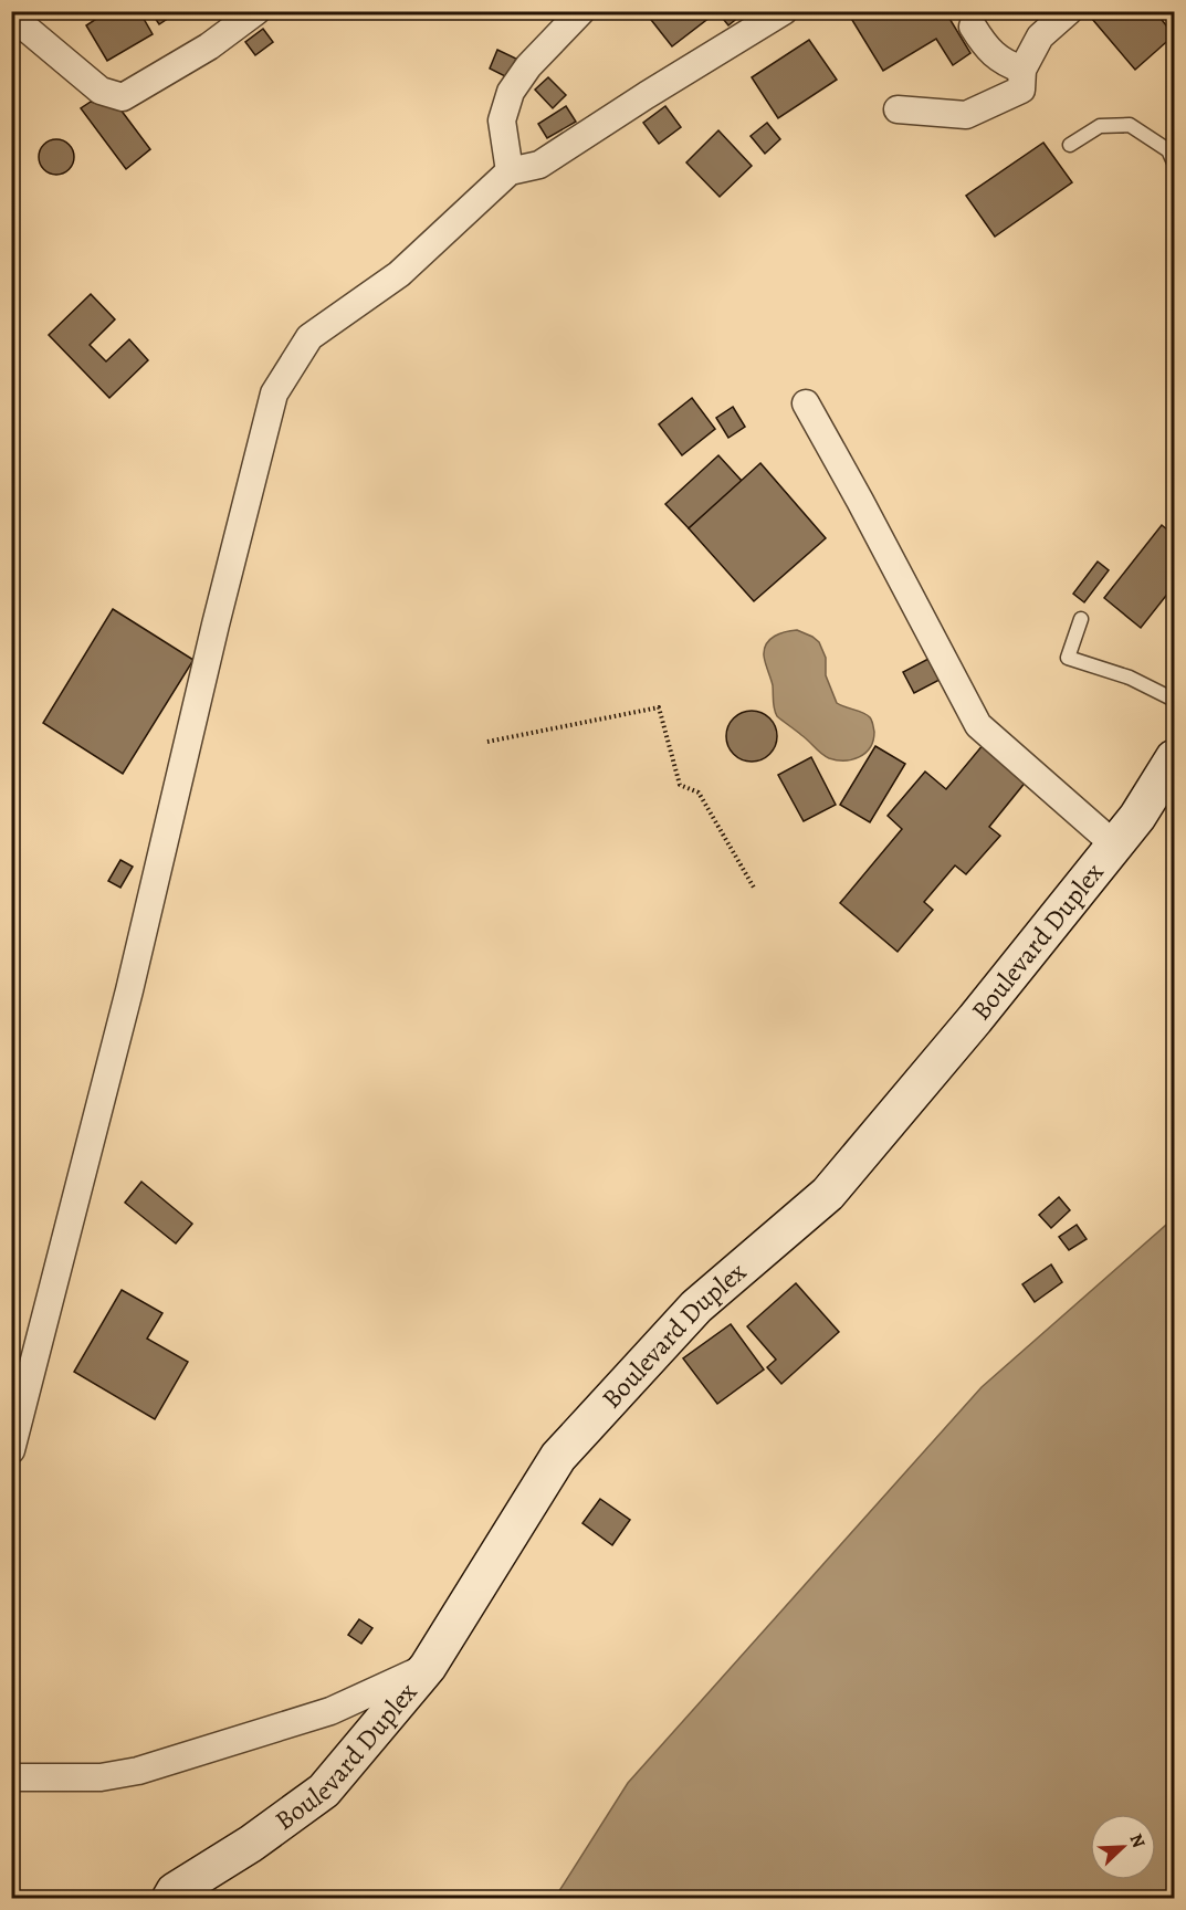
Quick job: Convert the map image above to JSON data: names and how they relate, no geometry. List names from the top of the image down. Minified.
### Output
{"streets":{"street":["Boulevard Duplex"]},"north":"top right"}
